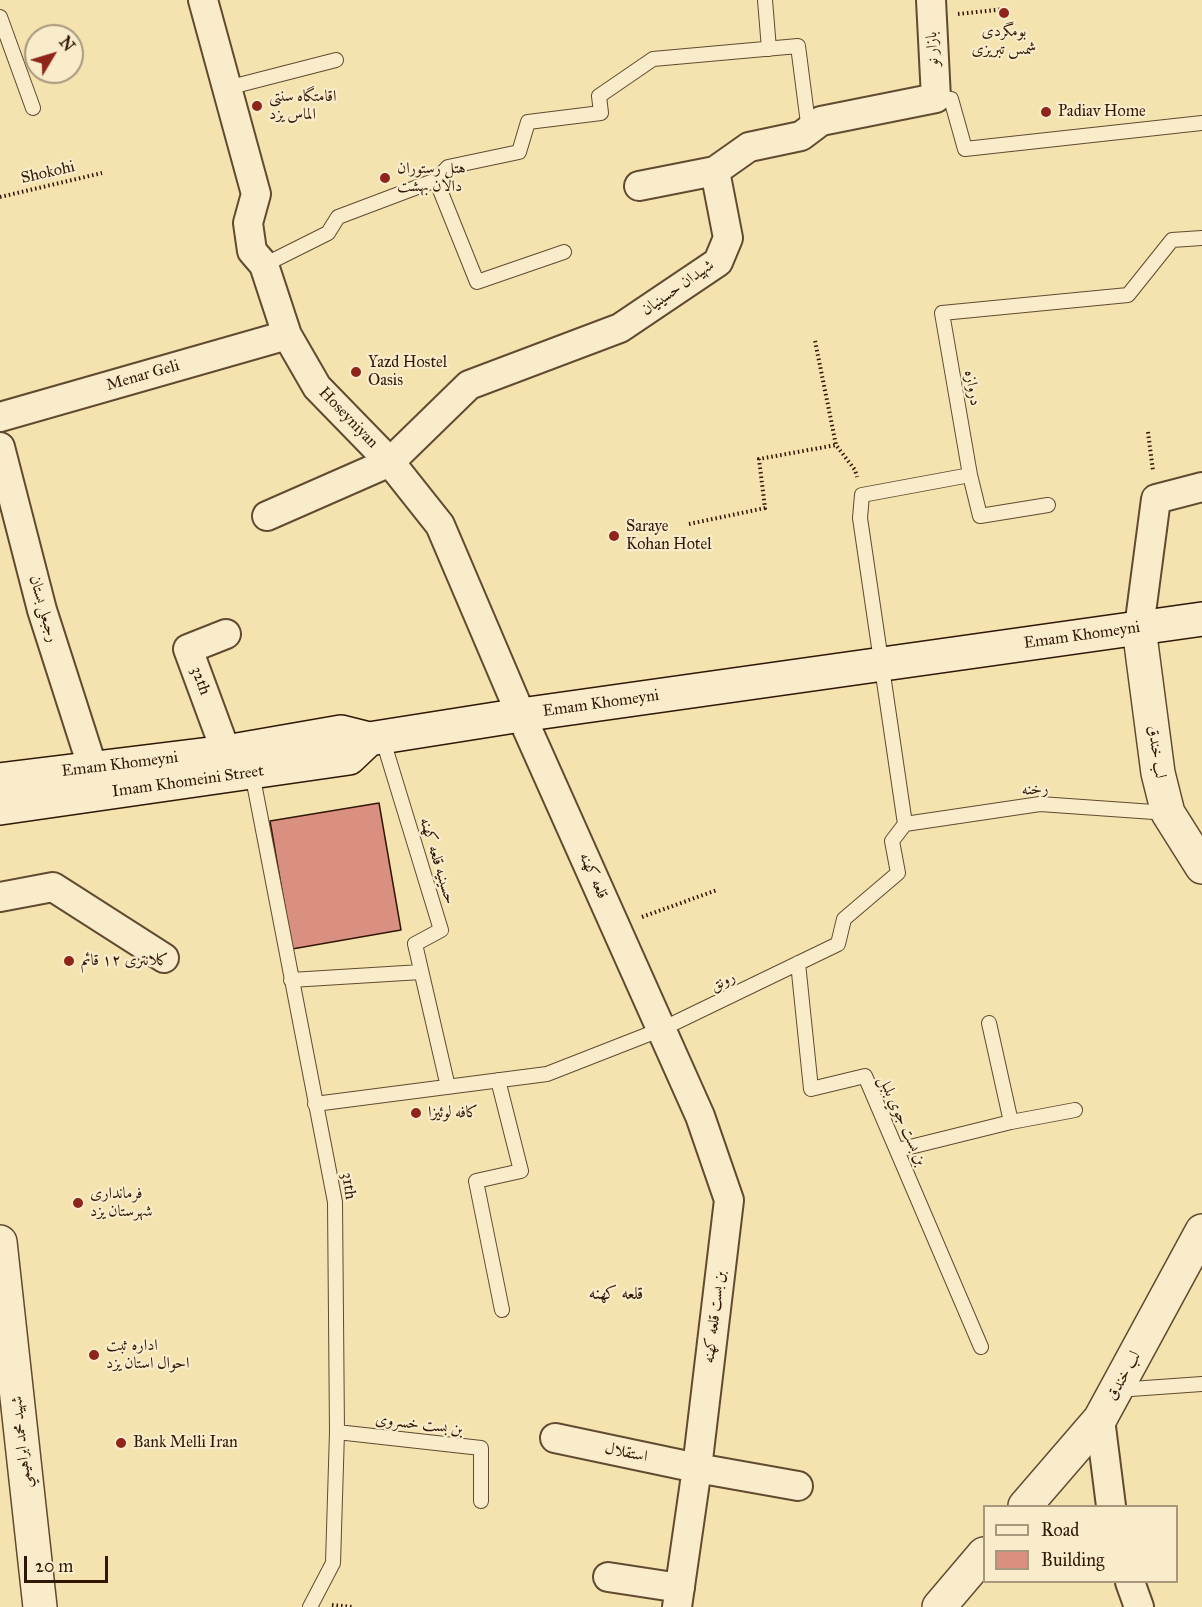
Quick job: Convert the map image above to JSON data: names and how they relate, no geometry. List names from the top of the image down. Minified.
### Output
{"streets":{"main road":["Emam Khomeyni","لب خندق","Imam Khomeini Street","شهيد محمد ابراهيمي"],"street":["بازار نو","شهیدان حسینیان","Menar Geli","Hoseyniyan","رجبعلی بستان","32th","قلعه کهنه","بن بست قلعه کهنه","استقلال"],"lane":["دروازه","رخنه","حسينيه قلعه کهنه","رونق","بن بست جوي بلبل","31th","بن بست خسروی"],"path":["Shokohi"]},"crossings":[["شهیدان حسینیان","Hoseyniyan"],["Menar Geli","Hoseyniyan"],["Hoseyniyan","Emam Khomeyni"],["Hoseyniyan","قلعه کهنه"],["رجبعلی بستان","Emam Khomeyni"],["Emam Khomeyni","32th"],["Emam Khomeyni","لب خندق"],["Emam Khomeyni","Imam Khomeini Street"],["Emam Khomeyni","حسينيه قلعه کهنه"],["Emam Khomeyni","قلعه کهنه"],["لب خندق","رخنه"],["Imam Khomeini Street","حسينيه قلعه کهنه"],["Imam Khomeini Street","31th"],["رخنه","رونق"],["حسينيه قلعه کهنه","رونق"],["قلعه کهنه","رونق"],["قلعه کهنه","بن بست قلعه کهنه"],["رونق","بن بست جوي بلبل"],["رونق","31th"],["رونق","بن بست قلعه کهنه"],["31th","بن بست خسروی"],["بن بست قلعه کهنه","استقلال"]],"districts":["قلعه کهنه"],"places":["بومگردی شمس تبریزی","اقامتگاه سنتی الماس یزد","Padiav Home","هتل رستوران دالان بهشت","Yazd Hostel Oasis","Saraye Kohan Hotel","کلانتری ۱۲ قائم","کافه لوئیزا","فرمانداری شهرستان یزد","اداره ثبت احوال استان یزد","Bank Melli Iran"],"legend":["Road","Building"],"scale_bar":"20 m","north":"top right"}
